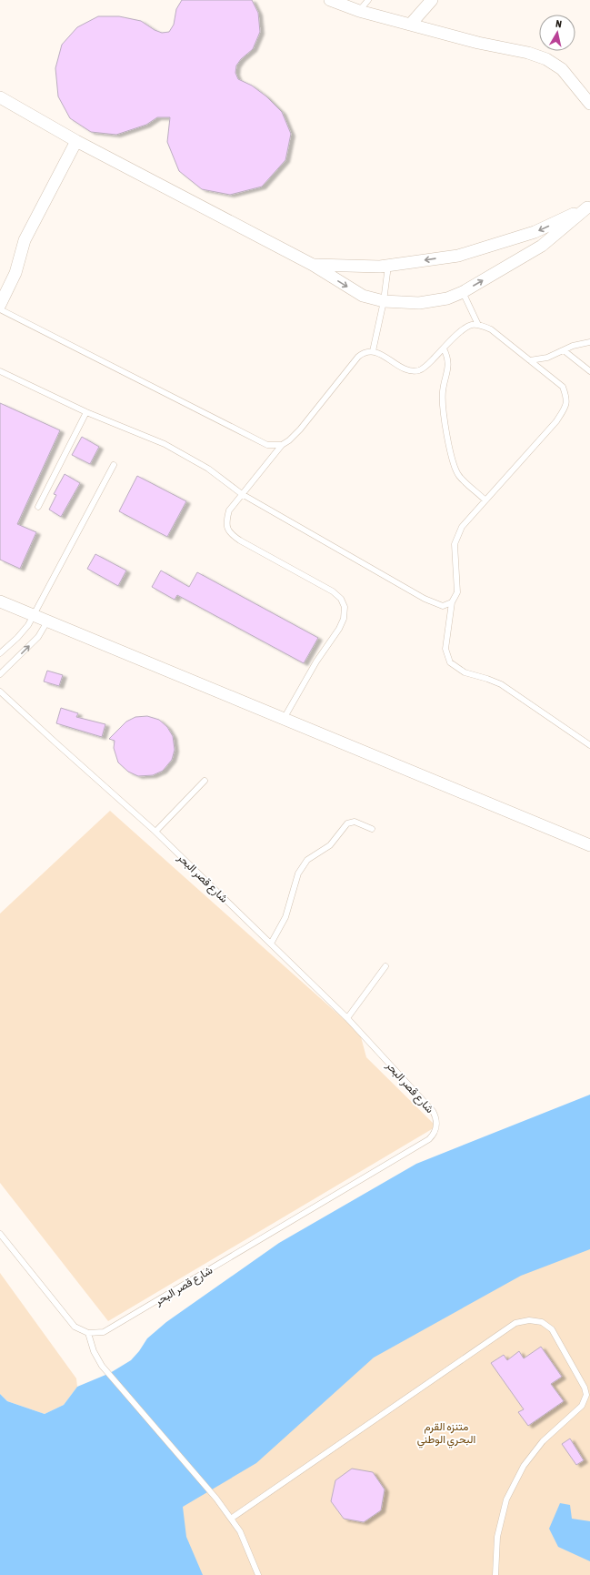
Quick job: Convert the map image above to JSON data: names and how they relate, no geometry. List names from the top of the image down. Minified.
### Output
{"streets":{"lane":["شارع قصر البحر"]},"parks":["متنزه القرم البحري الوطني"],"north":"top"}
